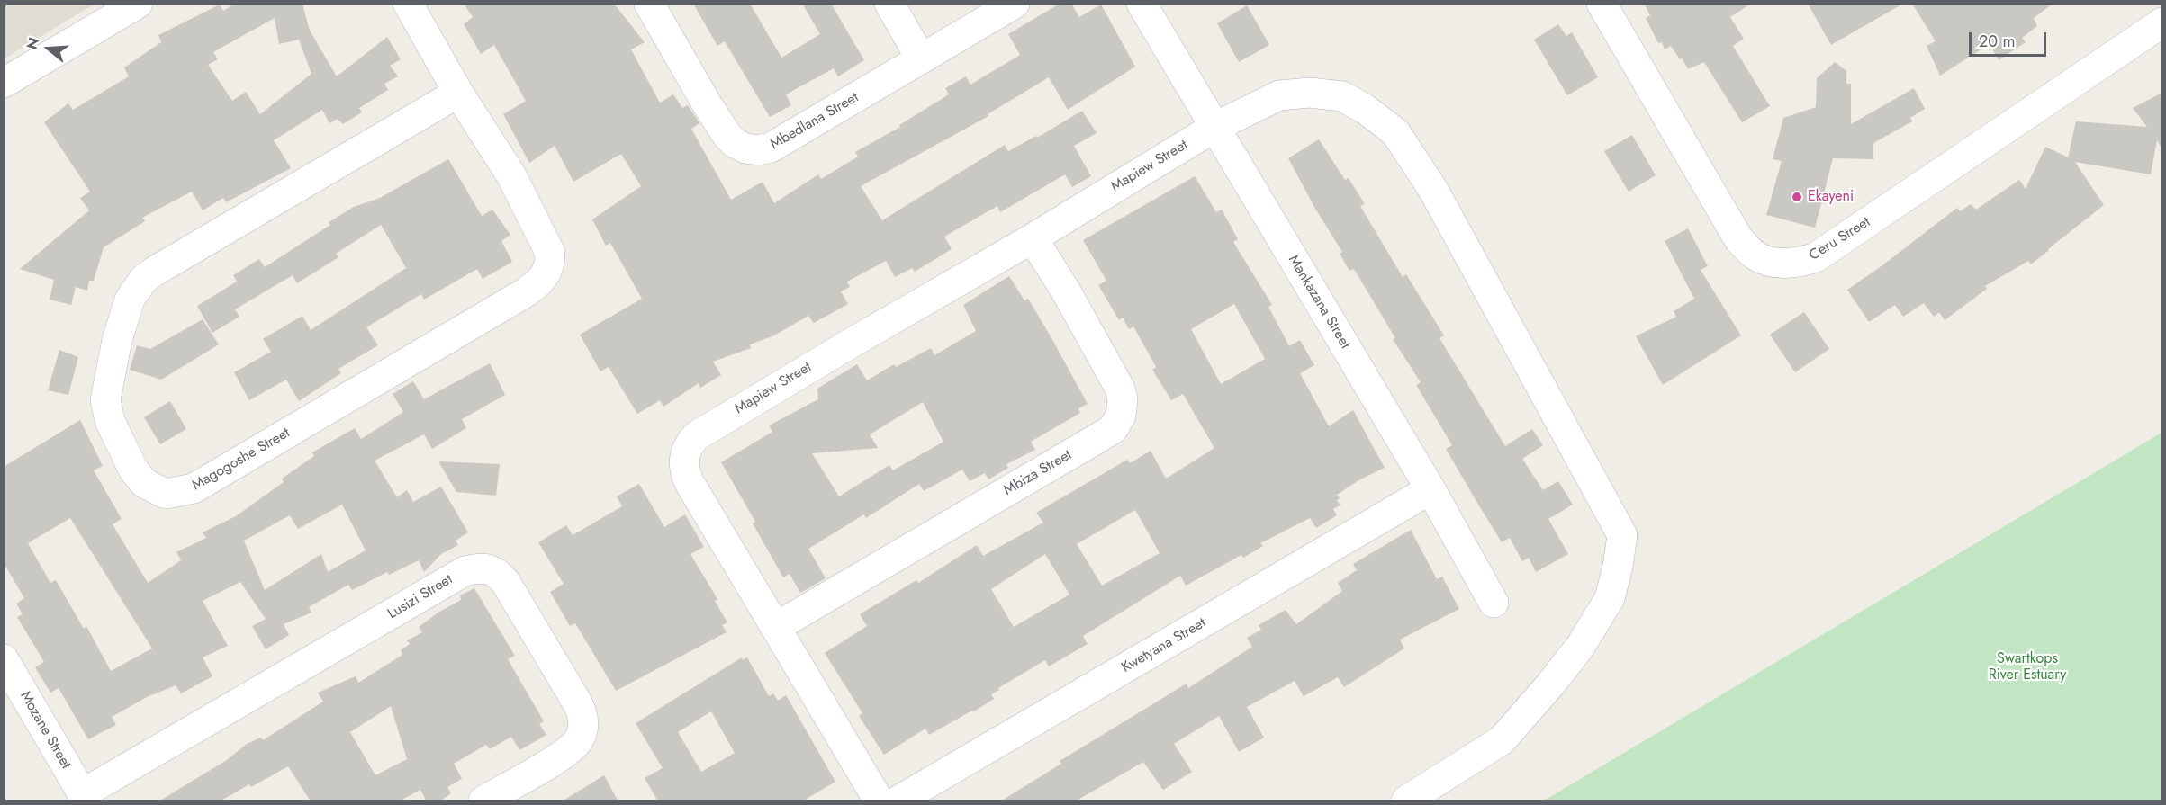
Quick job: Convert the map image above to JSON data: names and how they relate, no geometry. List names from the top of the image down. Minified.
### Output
{"streets":{"street":["Mbedlana Street","Mapiew Street","Ceru Street","Mankazana Street","Magogoshe Street","Mbiza Street","Lusizi Street","Kwetyana Street","Mozane Street"]},"crossings":[["Mapiew Street","Mankazana Street"],["Mapiew Street","Mbiza Street"],["Mankazana Street","Kwetyana Street"],["Lusizi Street","Mozane Street"]],"parks":["Swartkops River Estuary"],"places":["Ekayeni"],"scale_bar":"20 m","north":"left"}
